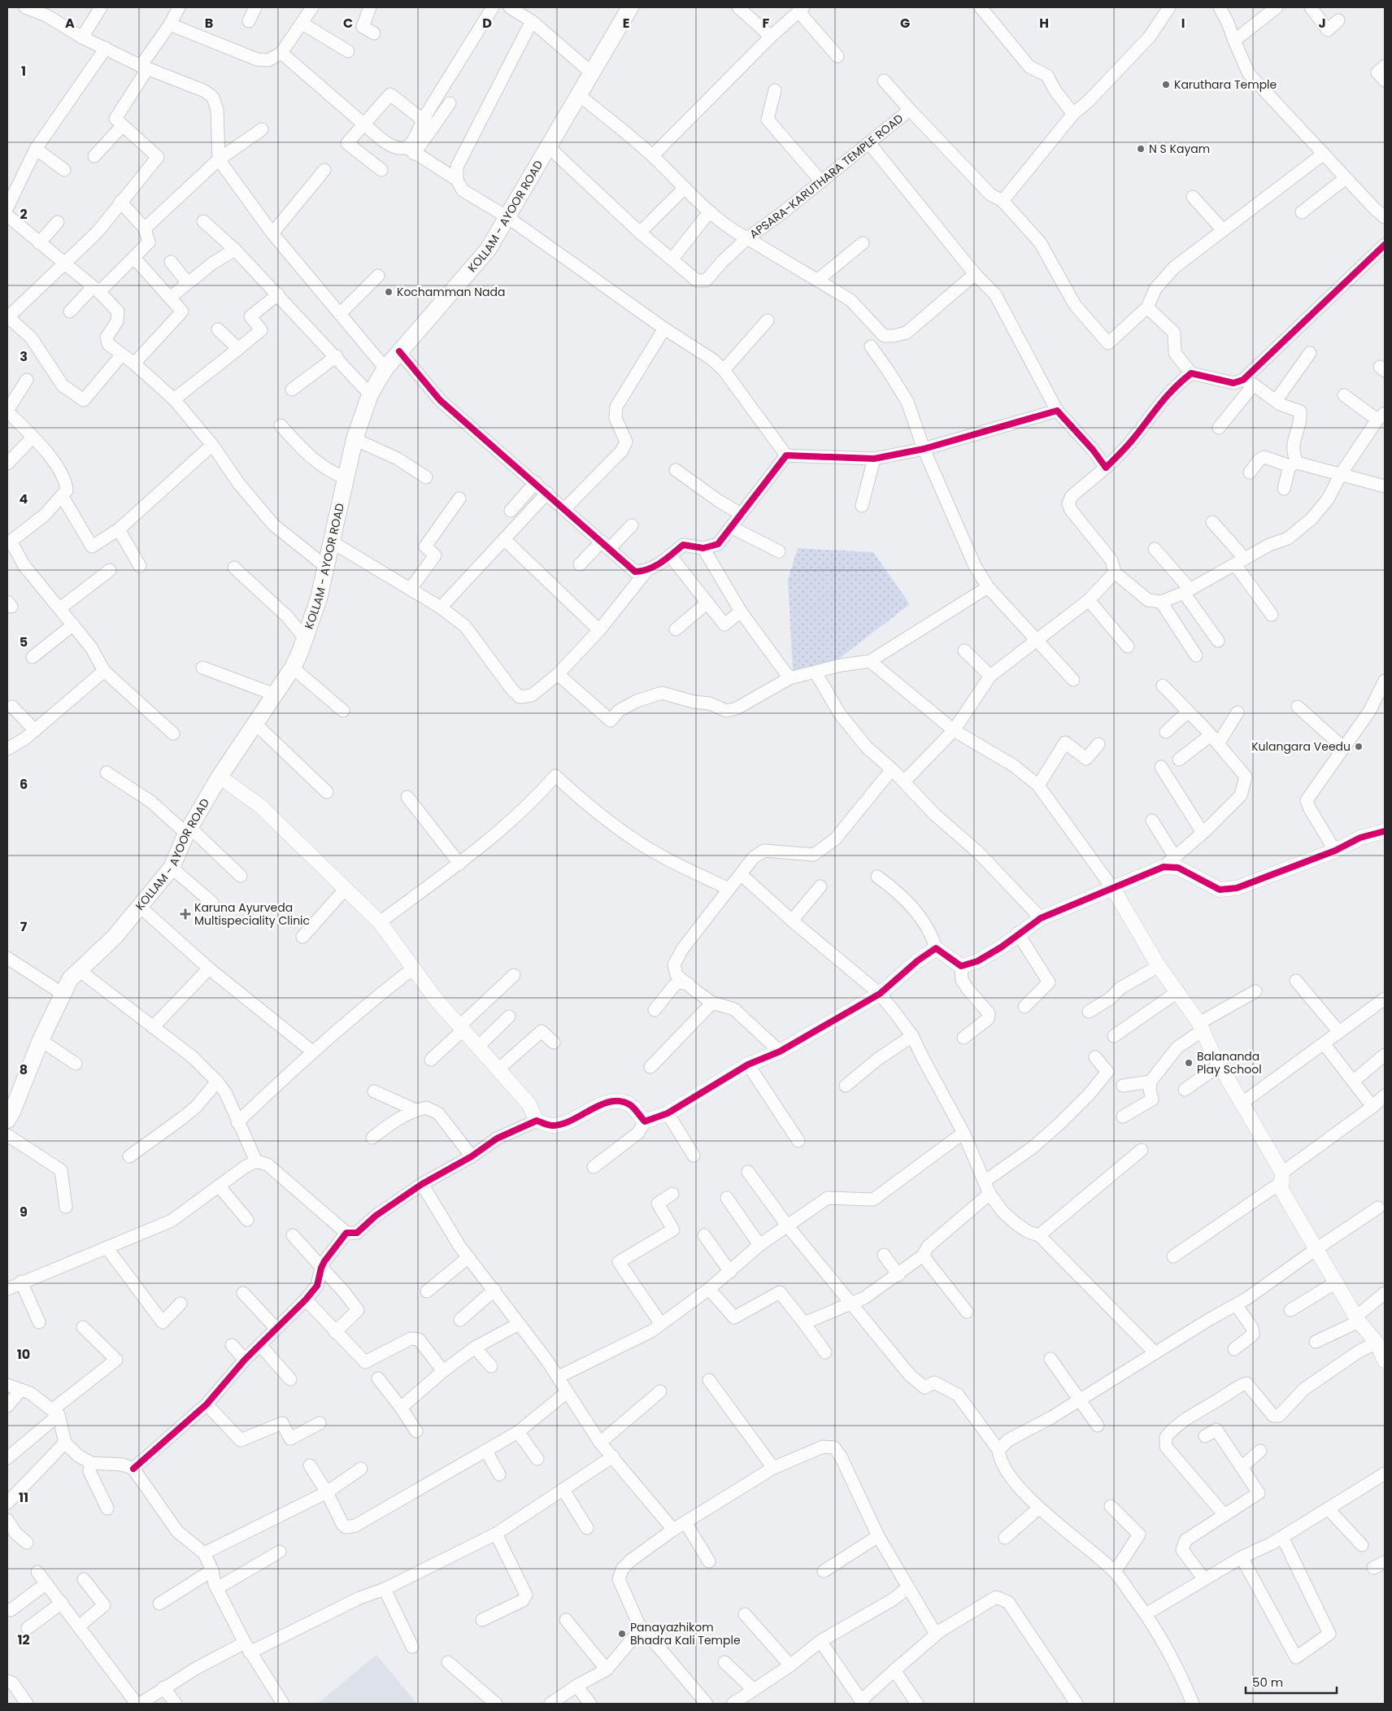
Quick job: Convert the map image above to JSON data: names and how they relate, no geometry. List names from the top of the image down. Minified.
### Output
{"streets":{"main road":["KOLLAM - AYOOR ROAD"],"street":["APSARA-KARUTHARA TEMPLE ROAD"]},"crossings":[["APSARA-KARUTHARA TEMPLE ROAD","KOLLAM - AYOOR ROAD"]],"places":{"other":["Karuthara Temple","N S Kayam","Kochamman Nada","Kulangara Veedu","Balananda Play School","Panayazhikom Bhadra Kali Temple"],"health":["Karuna Ayurveda Multispeciality Clinic"]},"scale_bar":"50 m","grid":{"columns":["A","B","C","D","E","F","G","H","I","J"],"rows":["1","2","3","4","5","6","7","8","9","10","11","12"]}}
